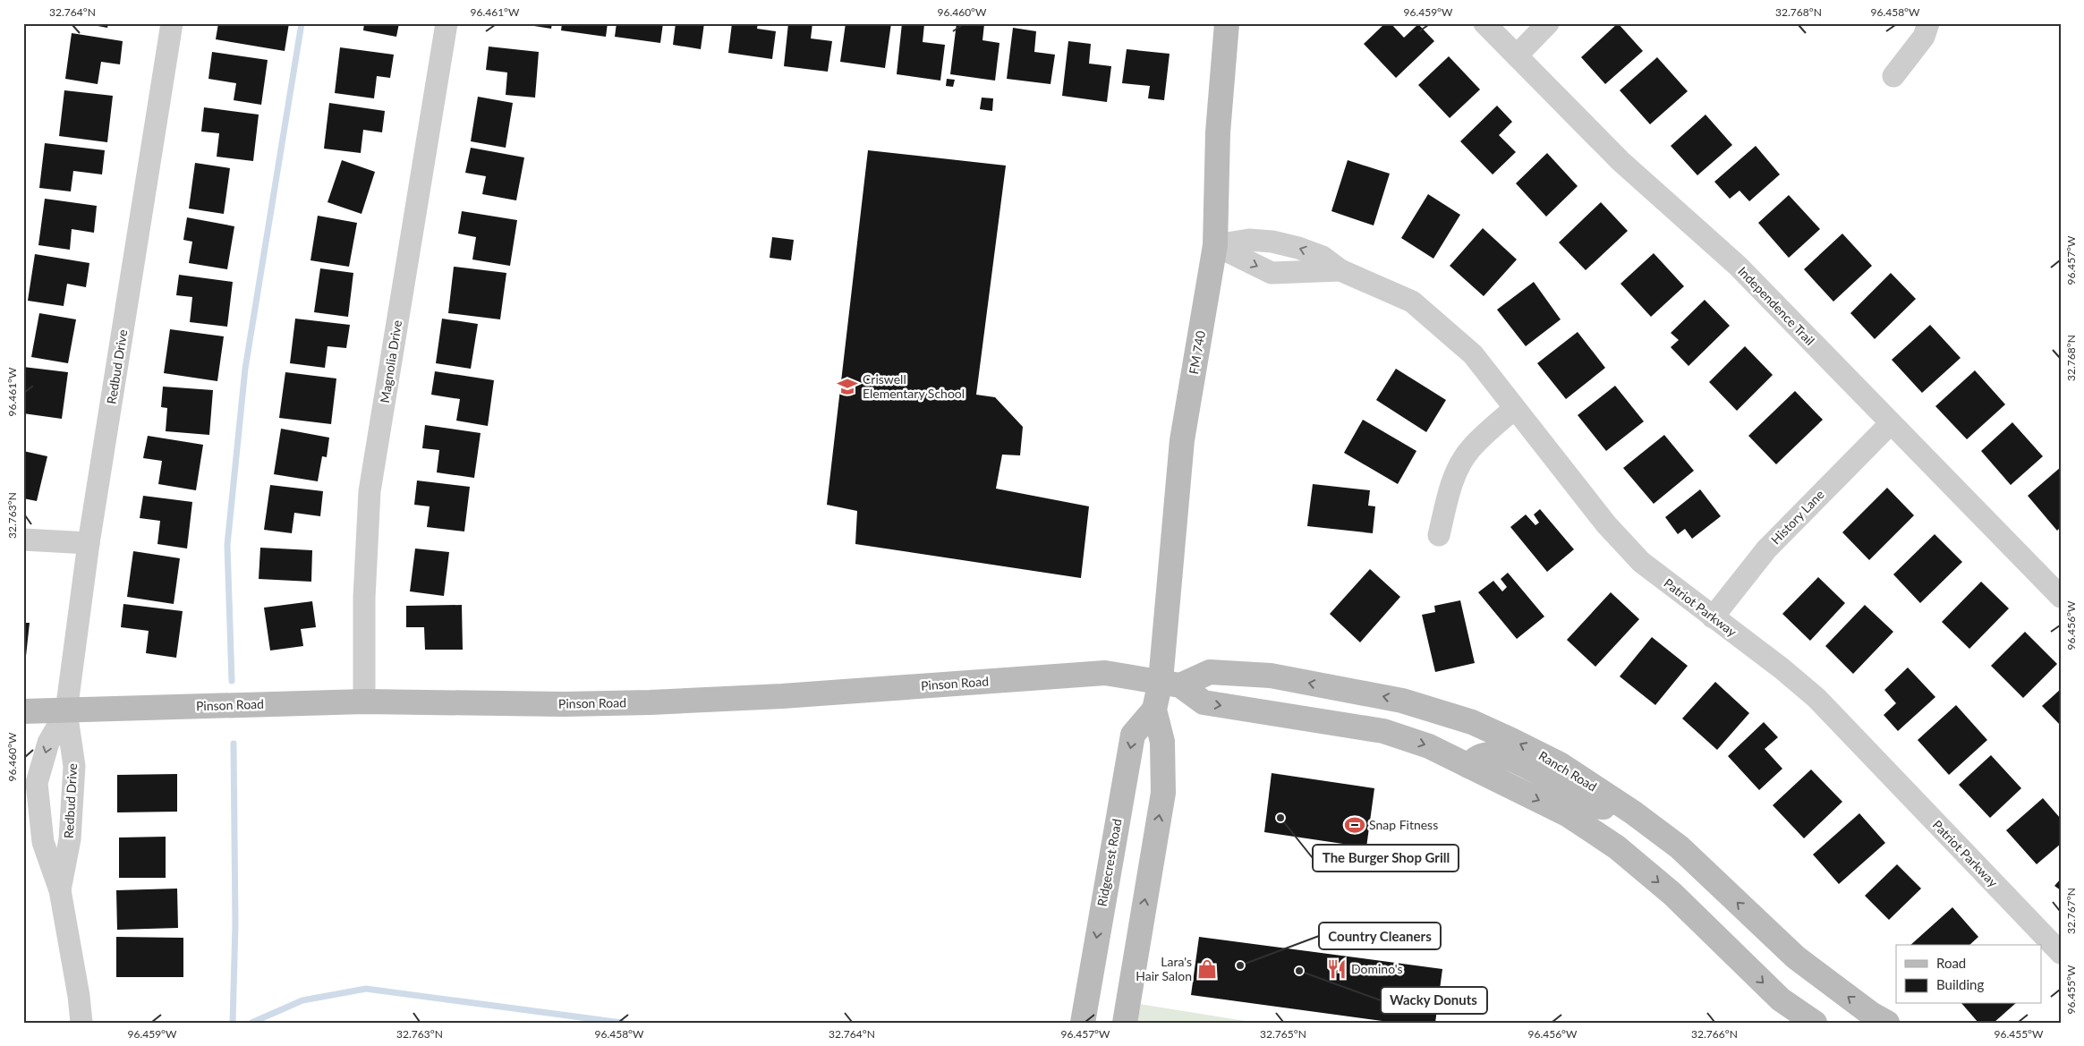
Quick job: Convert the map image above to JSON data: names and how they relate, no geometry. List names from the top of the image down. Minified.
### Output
{"streets":{"main road":["FM 740","Pinson Road","Ranch Road","Ridgecrest Road"],"street":["Independence Trail","Magnolia Drive","Redbud Drive","History Lane","Patriot Parkway"]},"crossings":[["Independence Trail","History Lane"],["FM 740","Patriot Parkway"],["FM 740","Pinson Road"],["FM 740","Ranch Road"],["FM 740","Ridgecrest Road"],["Magnolia Drive","Pinson Road"],["Redbud Drive","Pinson Road"],["History Lane","Patriot Parkway"],["Pinson Road","Ranch Road"],["Pinson Road","Ridgecrest Road"],["Ranch Road","Ridgecrest Road"]],"places":{"school or university":["Criswell Elementary School"],"other":["The Burger Shop Grill","Country Cleaners","Wacky Donuts"],"sports":["Snap Fitness"],"shop":["Lara's Hair Salon"],"restaurant":["Domino's"]},"legend":["Road","Building"],"coordinates":["32.764°N","96.461°W","96.460°W","96.459°W","32.768°N","96.458°W","96.457°W","32.763°N","96.456°W","32.767°N","96.455°W","32.765°N","32.766°N"]}
